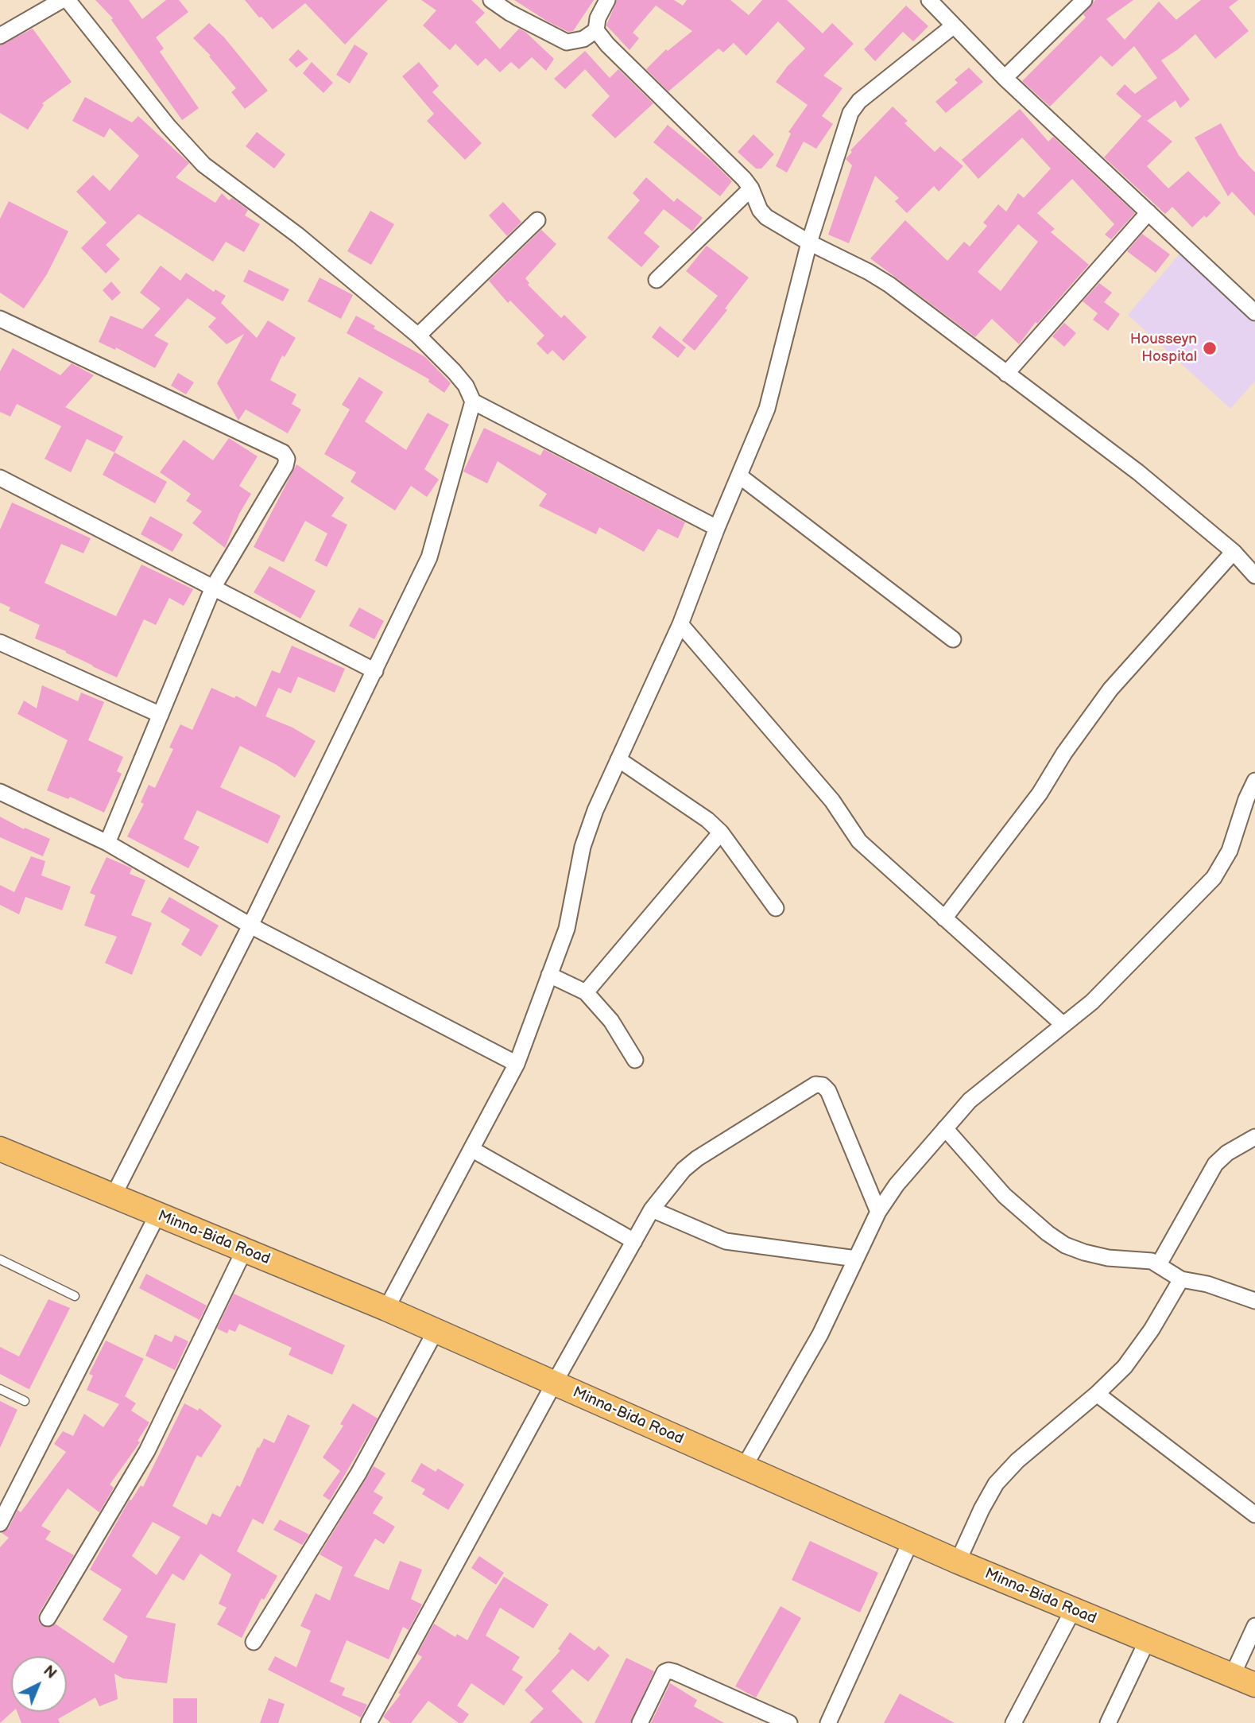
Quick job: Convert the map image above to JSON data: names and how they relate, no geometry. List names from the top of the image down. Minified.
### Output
{"streets":{"main road":["Minna-Bida Road"]},"places":["Housseyn Hospital"],"north":"top right"}
